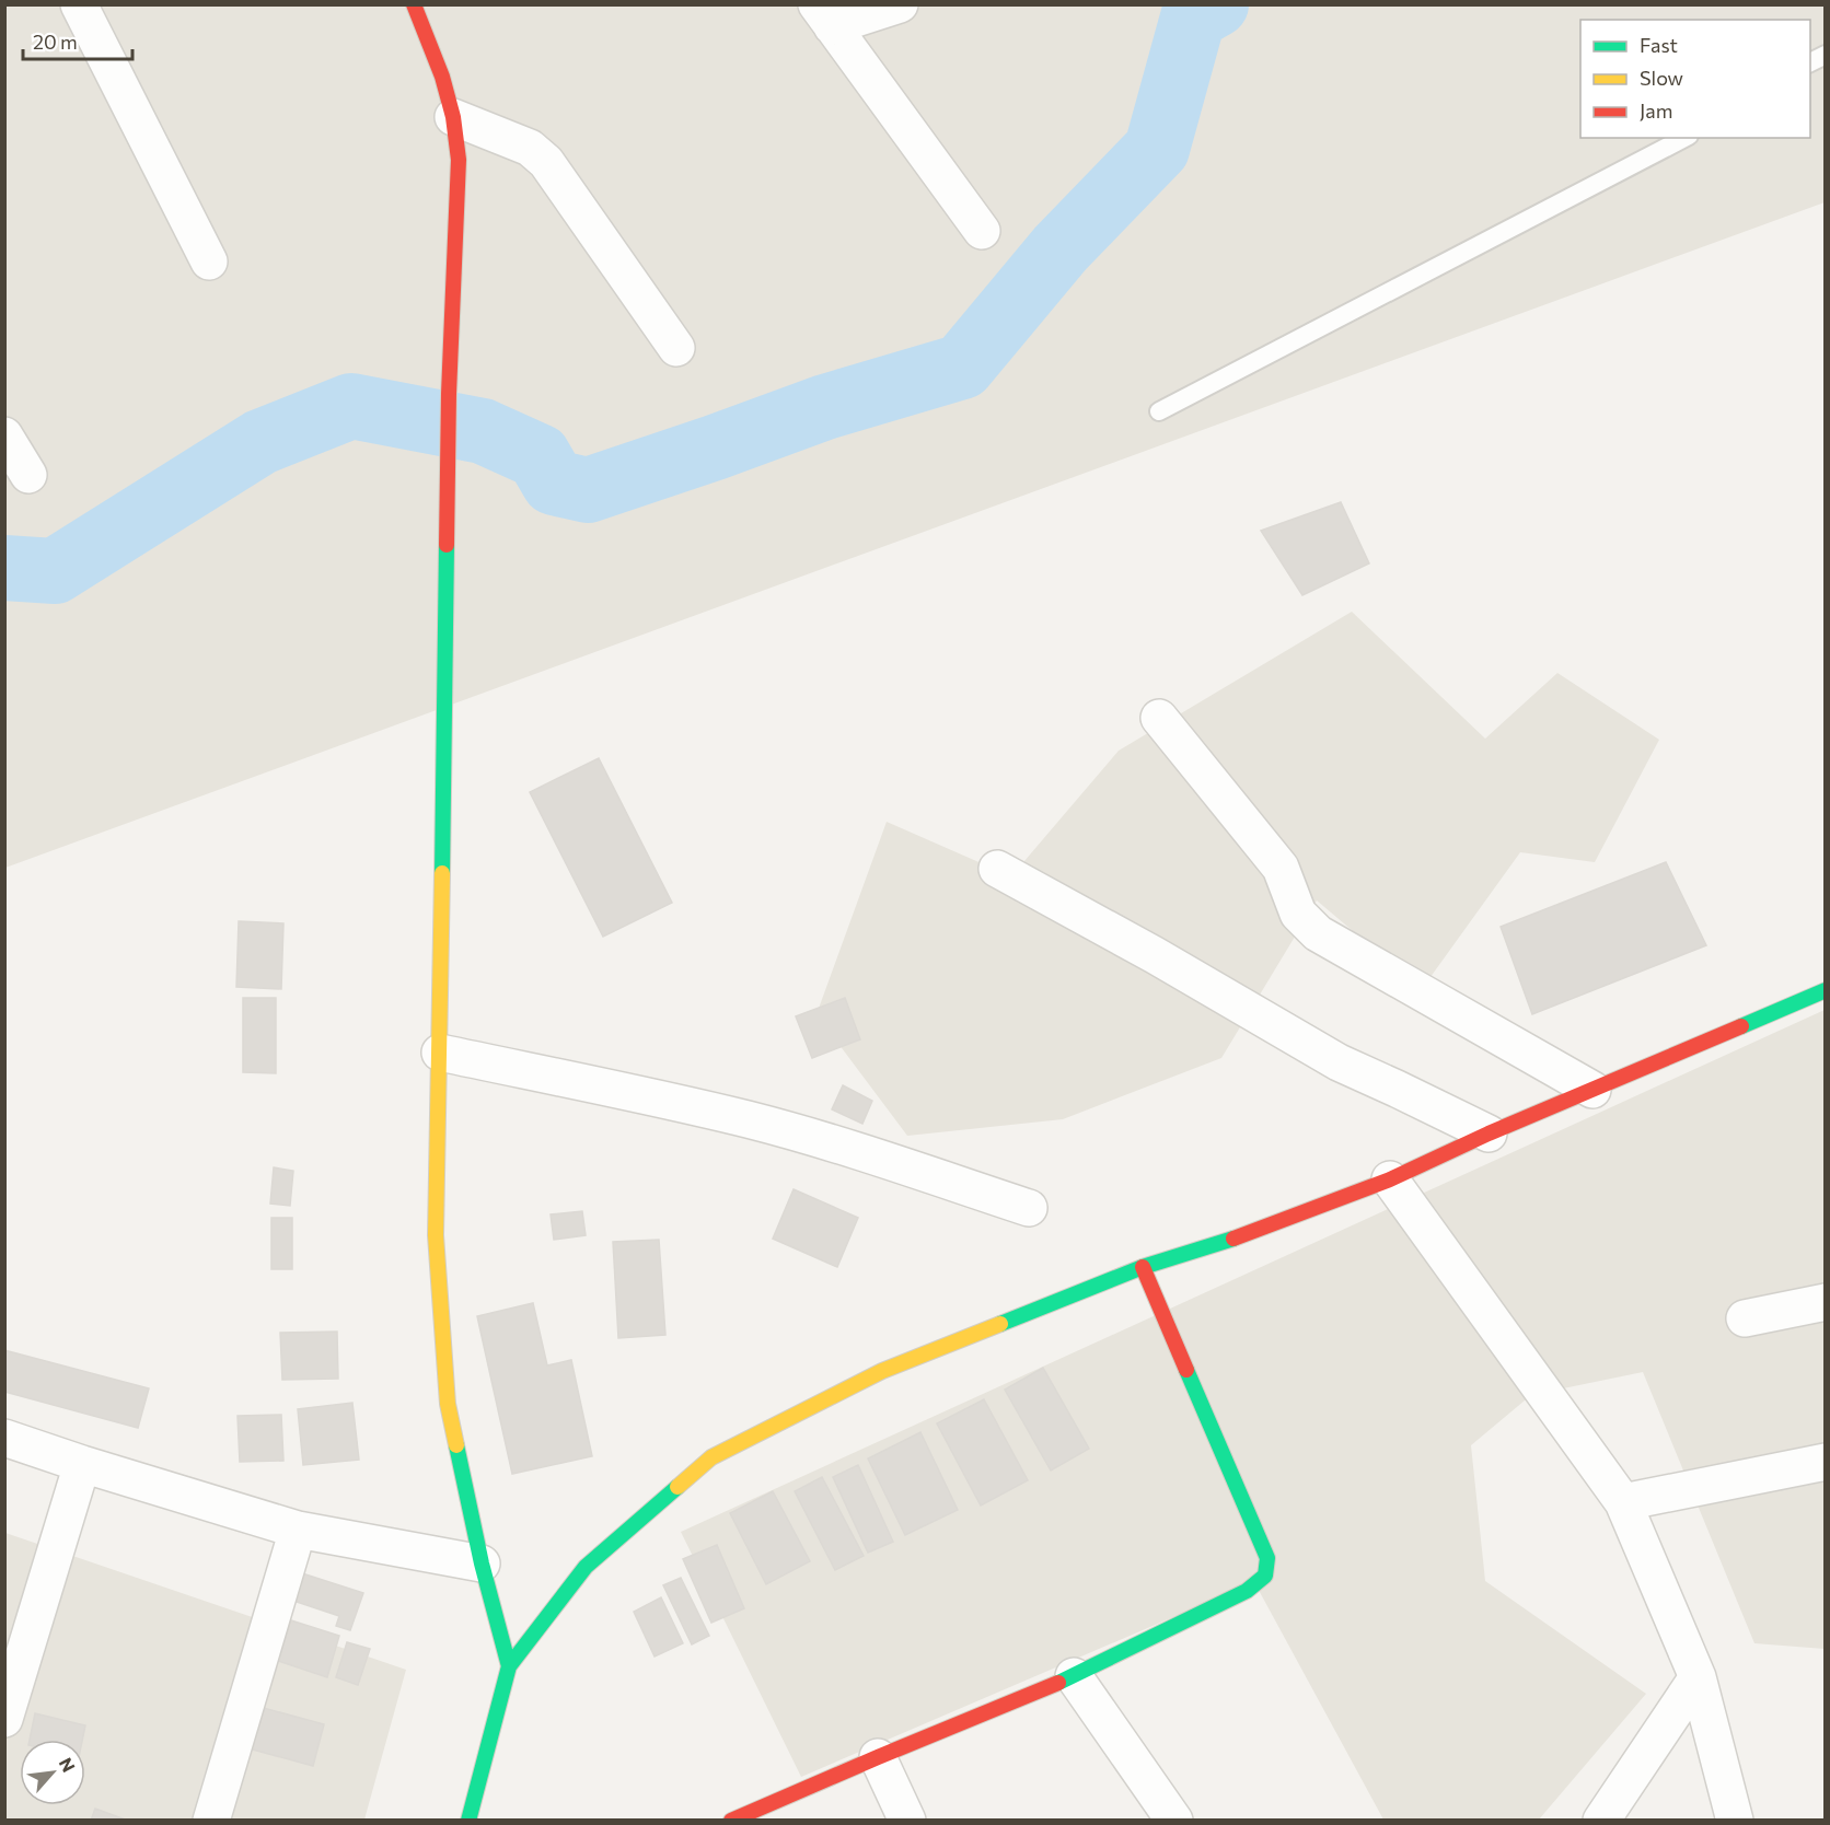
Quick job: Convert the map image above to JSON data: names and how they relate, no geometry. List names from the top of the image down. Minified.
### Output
{"legend":["Fast","Slow","Jam"],"scale_bar":"20 m","north":"top right"}
